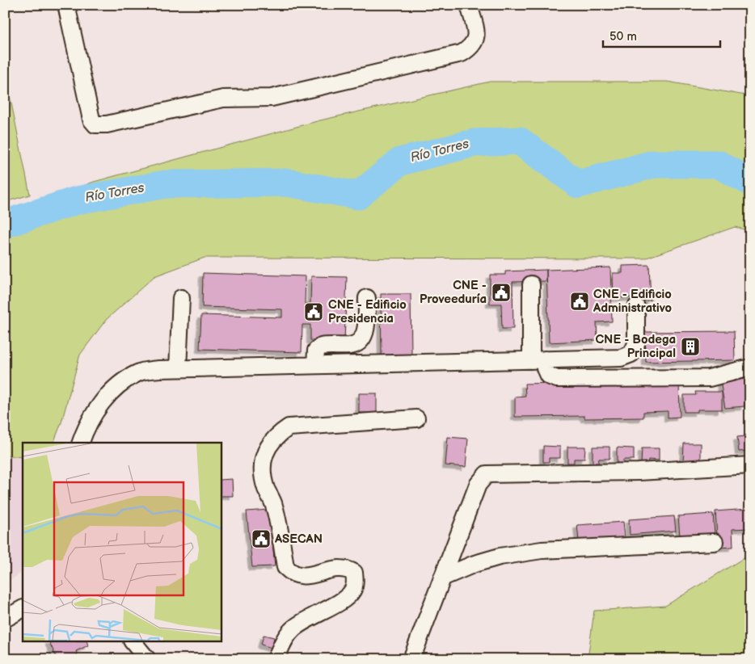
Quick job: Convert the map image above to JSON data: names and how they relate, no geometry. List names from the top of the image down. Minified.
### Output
{"water":["Río Torres"],"places":{"public building":["CNE - Proveeduría","CNE - Edificio Administrativo","CNE - Edificio Presidencia","ASECAN"],"building":["CNE - Bodega Principal"]},"scale_bar":"50 m"}
